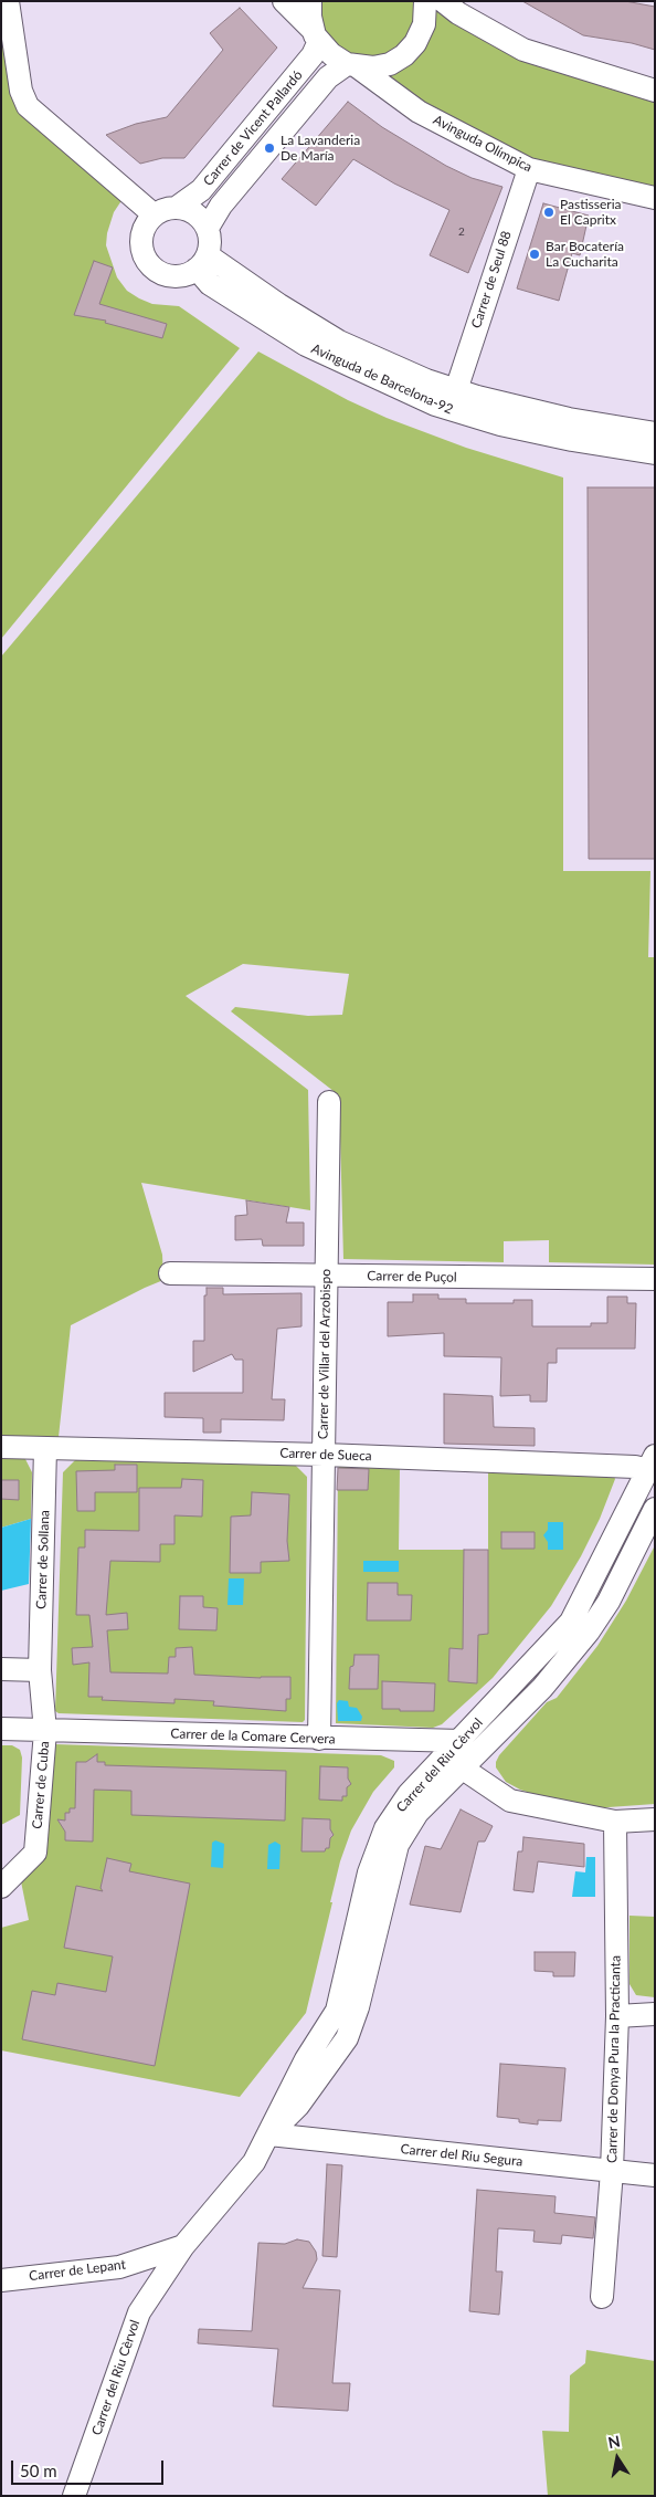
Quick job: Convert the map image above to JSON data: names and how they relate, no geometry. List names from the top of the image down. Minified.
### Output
{"streets":{"street":["Carrer de Vicent Pallardó","Avinguda Olímpica","Carrer de Seul 88","Avinguda de Barcelona-92","Carrer de Puçol","Carrer de Villar del Arzobispo","Carrer de Sueca","Carrer de Sollana","Carrer de la Comare Cervera","Carrer del Riu Cèrvol","Carrer de Cuba","Carrer de Donya Pura la Practicanta","Carrer del Riu Segura","Carrer de Lepant"]},"crossings":[["Carrer de Vicent Pallardó","Avinguda Olímpica"],["Carrer de Vicent Pallardó","Avinguda de Barcelona-92"],["Avinguda Olímpica","Carrer de Seul 88"],["Carrer de Seul 88","Avinguda de Barcelona-92"],["Carrer de Puçol","Carrer de Villar del Arzobispo"],["Carrer de Villar del Arzobispo","Carrer de Sueca"],["Carrer de Villar del Arzobispo","Carrer de la Comare Cervera"],["Carrer de Sueca","Carrer de Sollana"],["Carrer de Sueca","Carrer del Riu Cèrvol"],["Carrer de Sollana","Carrer de Cuba"],["Carrer de la Comare Cervera","Carrer del Riu Cèrvol"],["Carrer de la Comare Cervera","Carrer de Cuba"],["Carrer del Riu Cèrvol","Carrer del Riu Segura"],["Carrer del Riu Cèrvol","Carrer de Lepant"],["Carrer de Donya Pura la Practicanta","Carrer del Riu Segura"]],"places":["La Lavanderia De María","Pastisseria El Capritx","Bar Bocatería La Cucharita"],"house_numbers":["2"],"scale_bar":"50 m","north":"top"}
